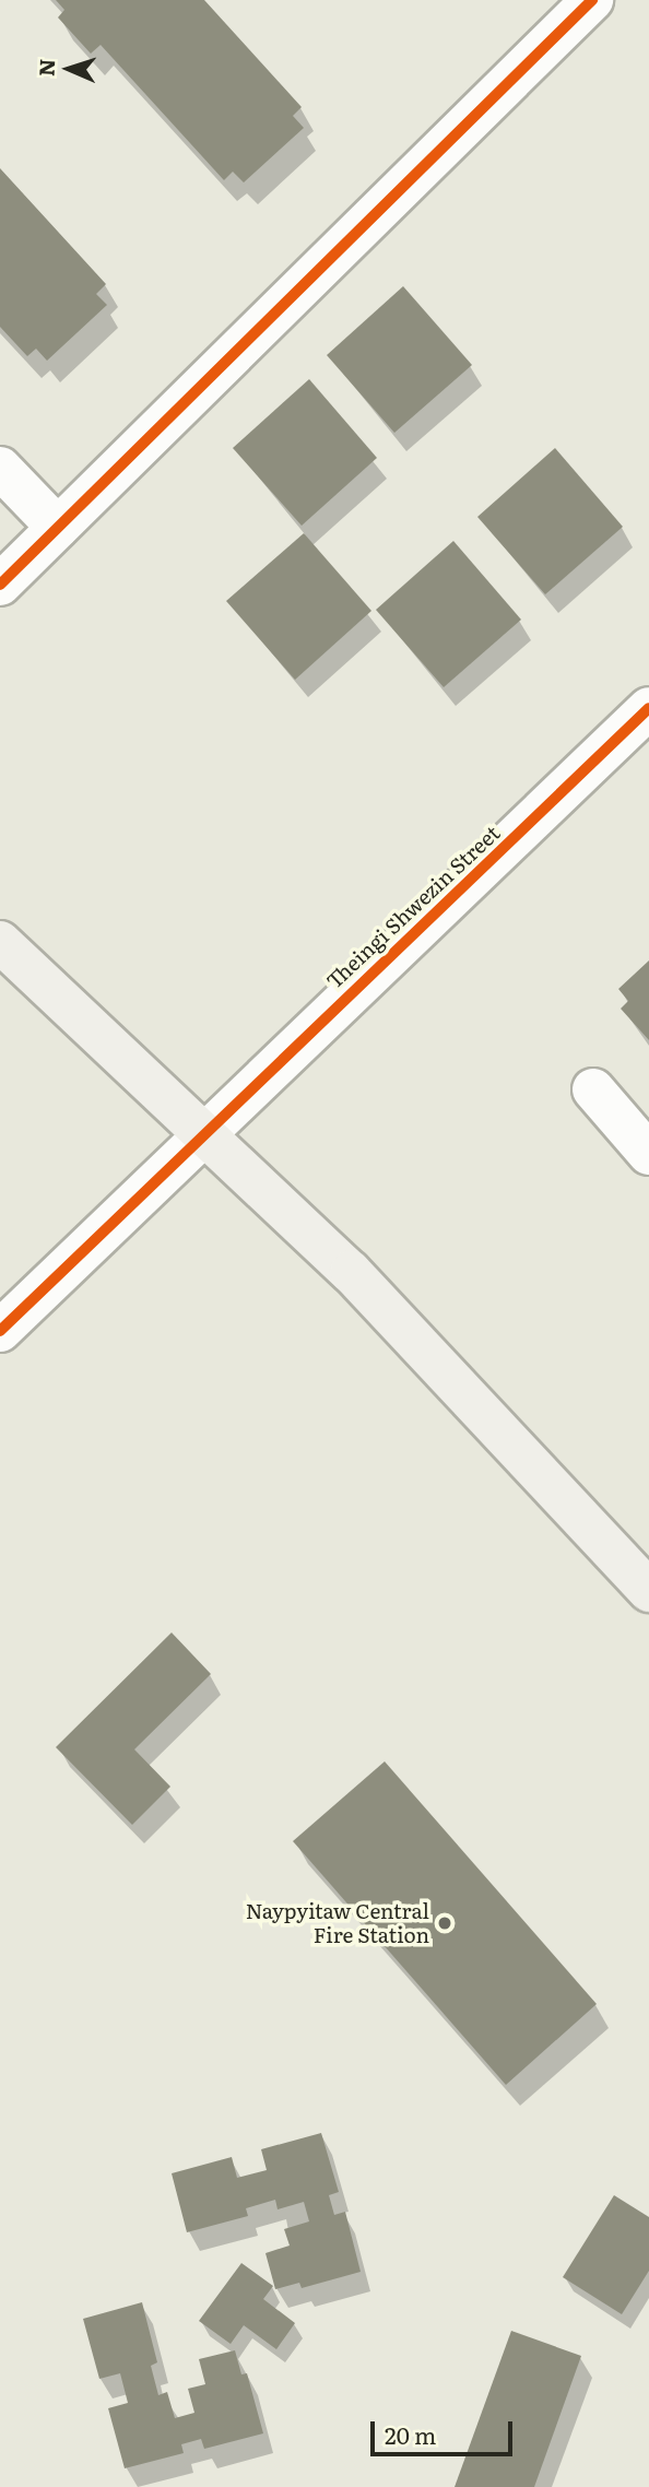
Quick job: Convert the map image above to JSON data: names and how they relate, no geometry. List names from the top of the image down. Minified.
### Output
{"streets":{"street":["Theingi Shwezin Street"]},"places":["Naypyitaw Central Fire Station"],"scale_bar":"20 m","north":"left"}
